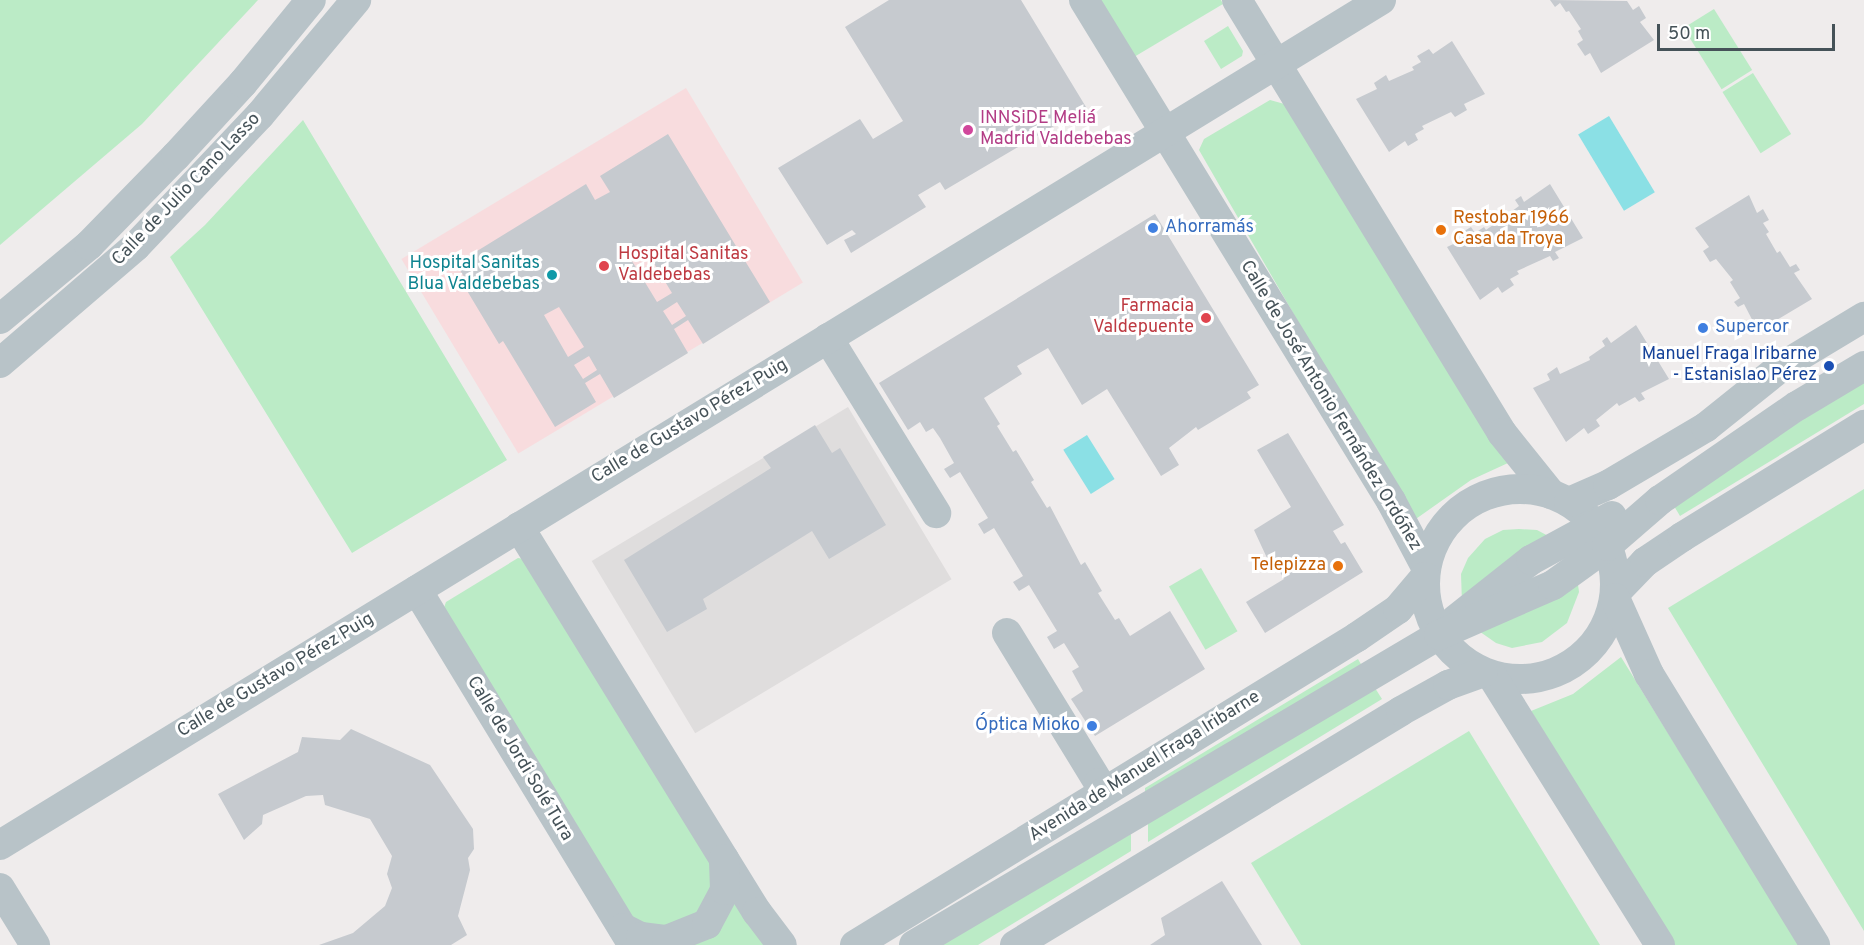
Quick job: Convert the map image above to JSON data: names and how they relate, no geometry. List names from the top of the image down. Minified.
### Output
{"streets":{"street":["Calle de Julio Cano Lasso","Calle de José Antonio Fernández Ordóñez","Calle de Gustavo Pérez Puig","Calle de Jordi Solé Tura","Avenida de Manuel Fraga Iribarne"]},"crossings":[["Calle de José Antonio Fernández Ordóñez","Calle de Gustavo Pérez Puig"],["Calle de José Antonio Fernández Ordóñez","Avenida de Manuel Fraga Iribarne"],["Calle de Gustavo Pérez Puig","Calle de Jordi Solé Tura"]],"places":["INNSiDE Meliá Madrid Valdebebas","Ahorramás","Restobar 1966 Casa da Troya","Hospital Sanitas Valdebebas","Hospital Sanitas Blua Valdebebas","Farmacia Valdepuente","Supercor","Manuel Fraga Iribarne - Estanislao Pérez","Telepizza","Óptica Mioko"],"scale_bar":"50 m"}
